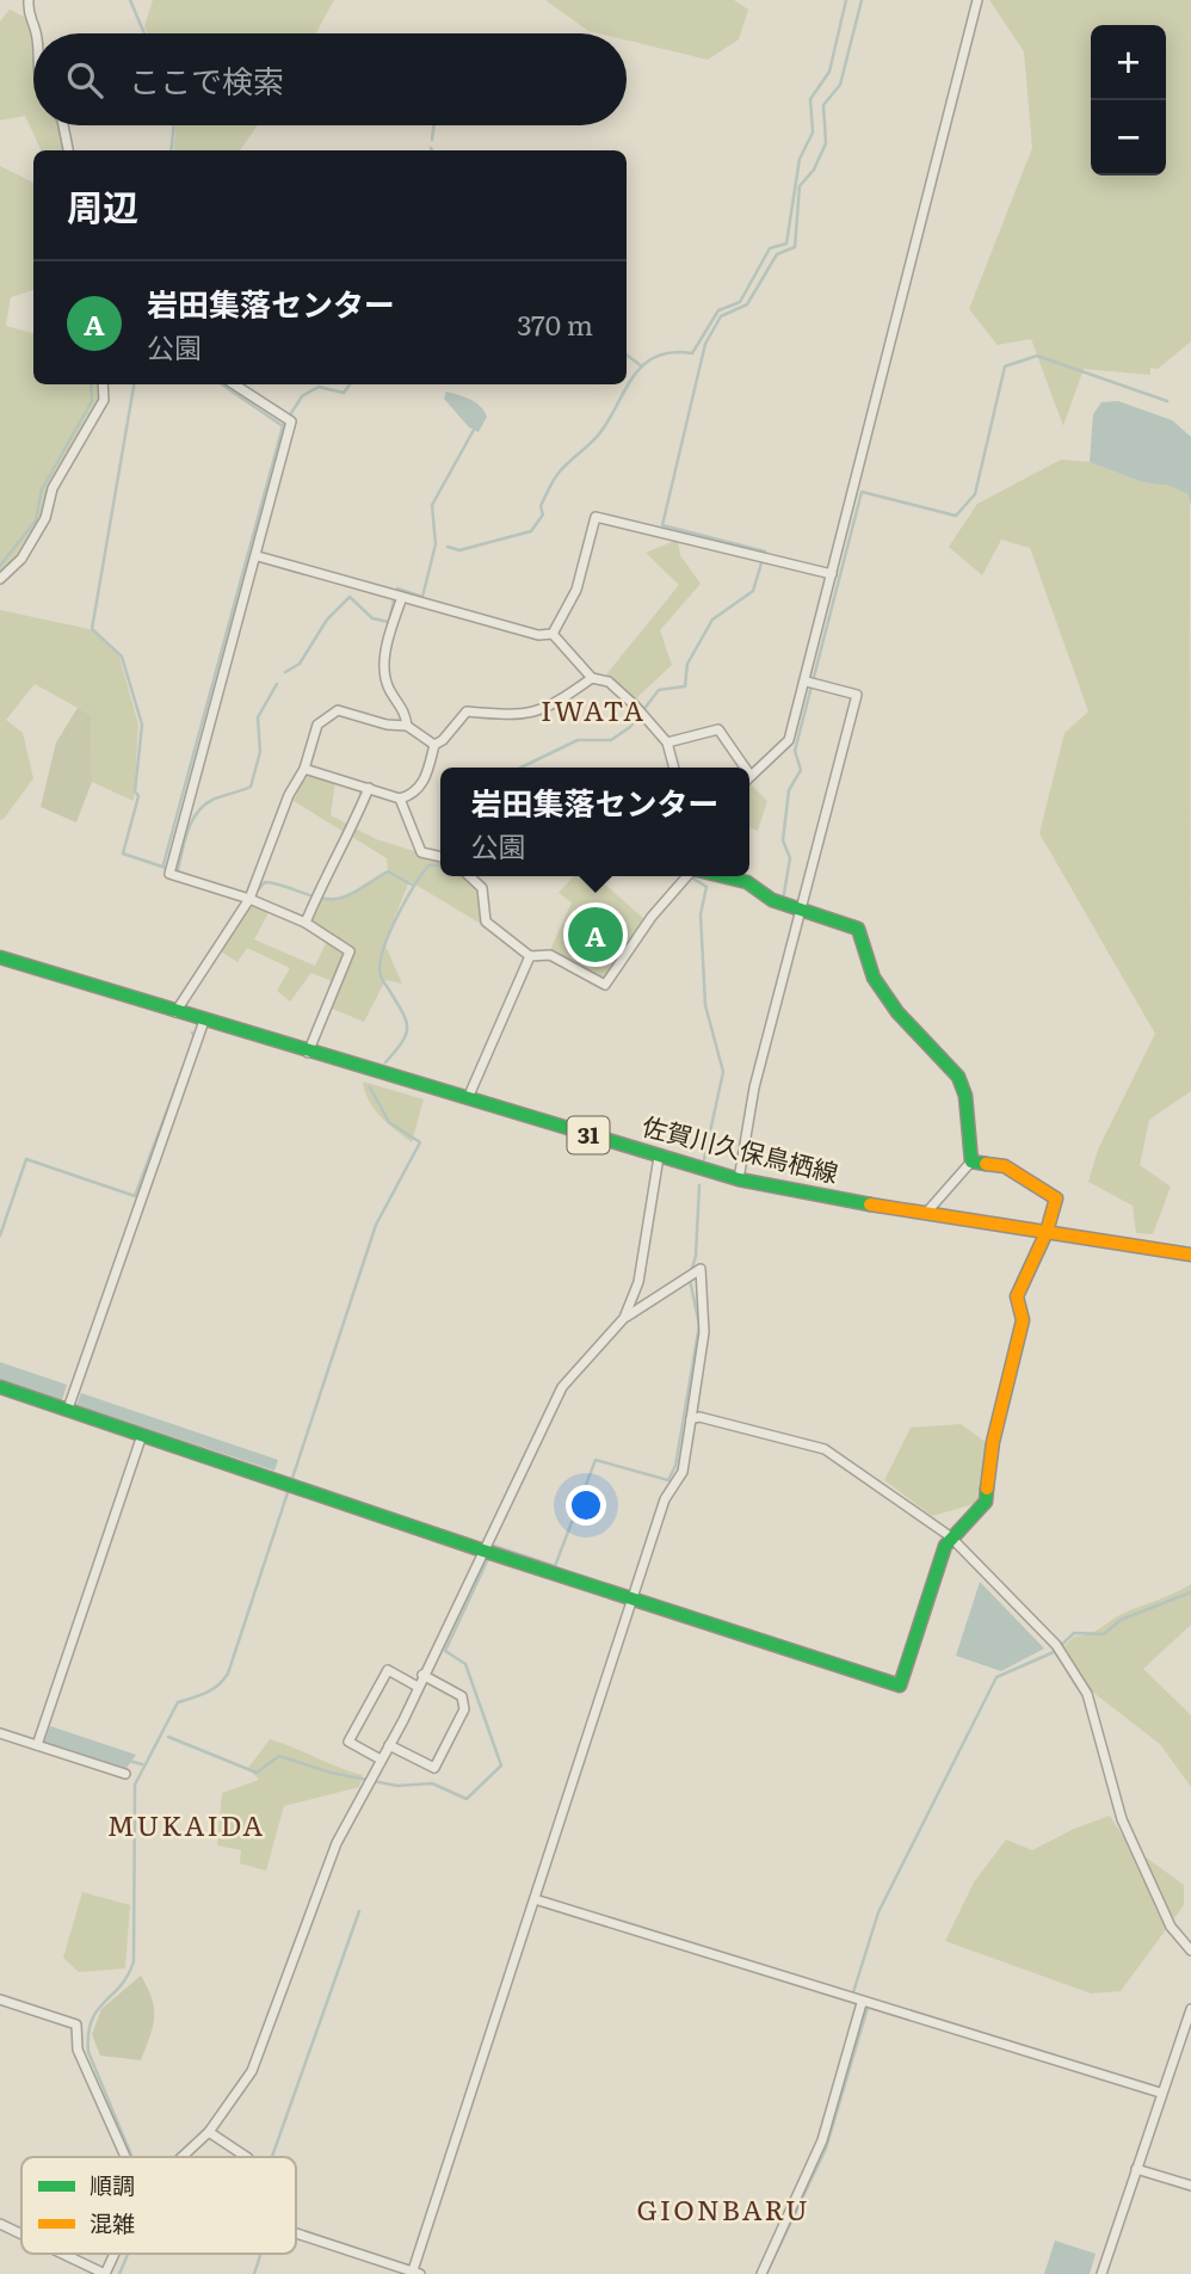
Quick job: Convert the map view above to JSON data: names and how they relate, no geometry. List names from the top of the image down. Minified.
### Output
{"streets":{"street":["31","佐賀川久保鳥栖線"]},"districts":["IWATA","MUKAIDA","GIONBARU"],"legend":["順調","混雑"],"page":{"map_buttons":["+","−"],"search":"ここで検索","heading":"周辺","list":[{"mark":"A","name":"岩田集落センター","note":"公園","value":"370 m"}],"popup":["岩田集落センター","公園"],"pins":"A"}}
